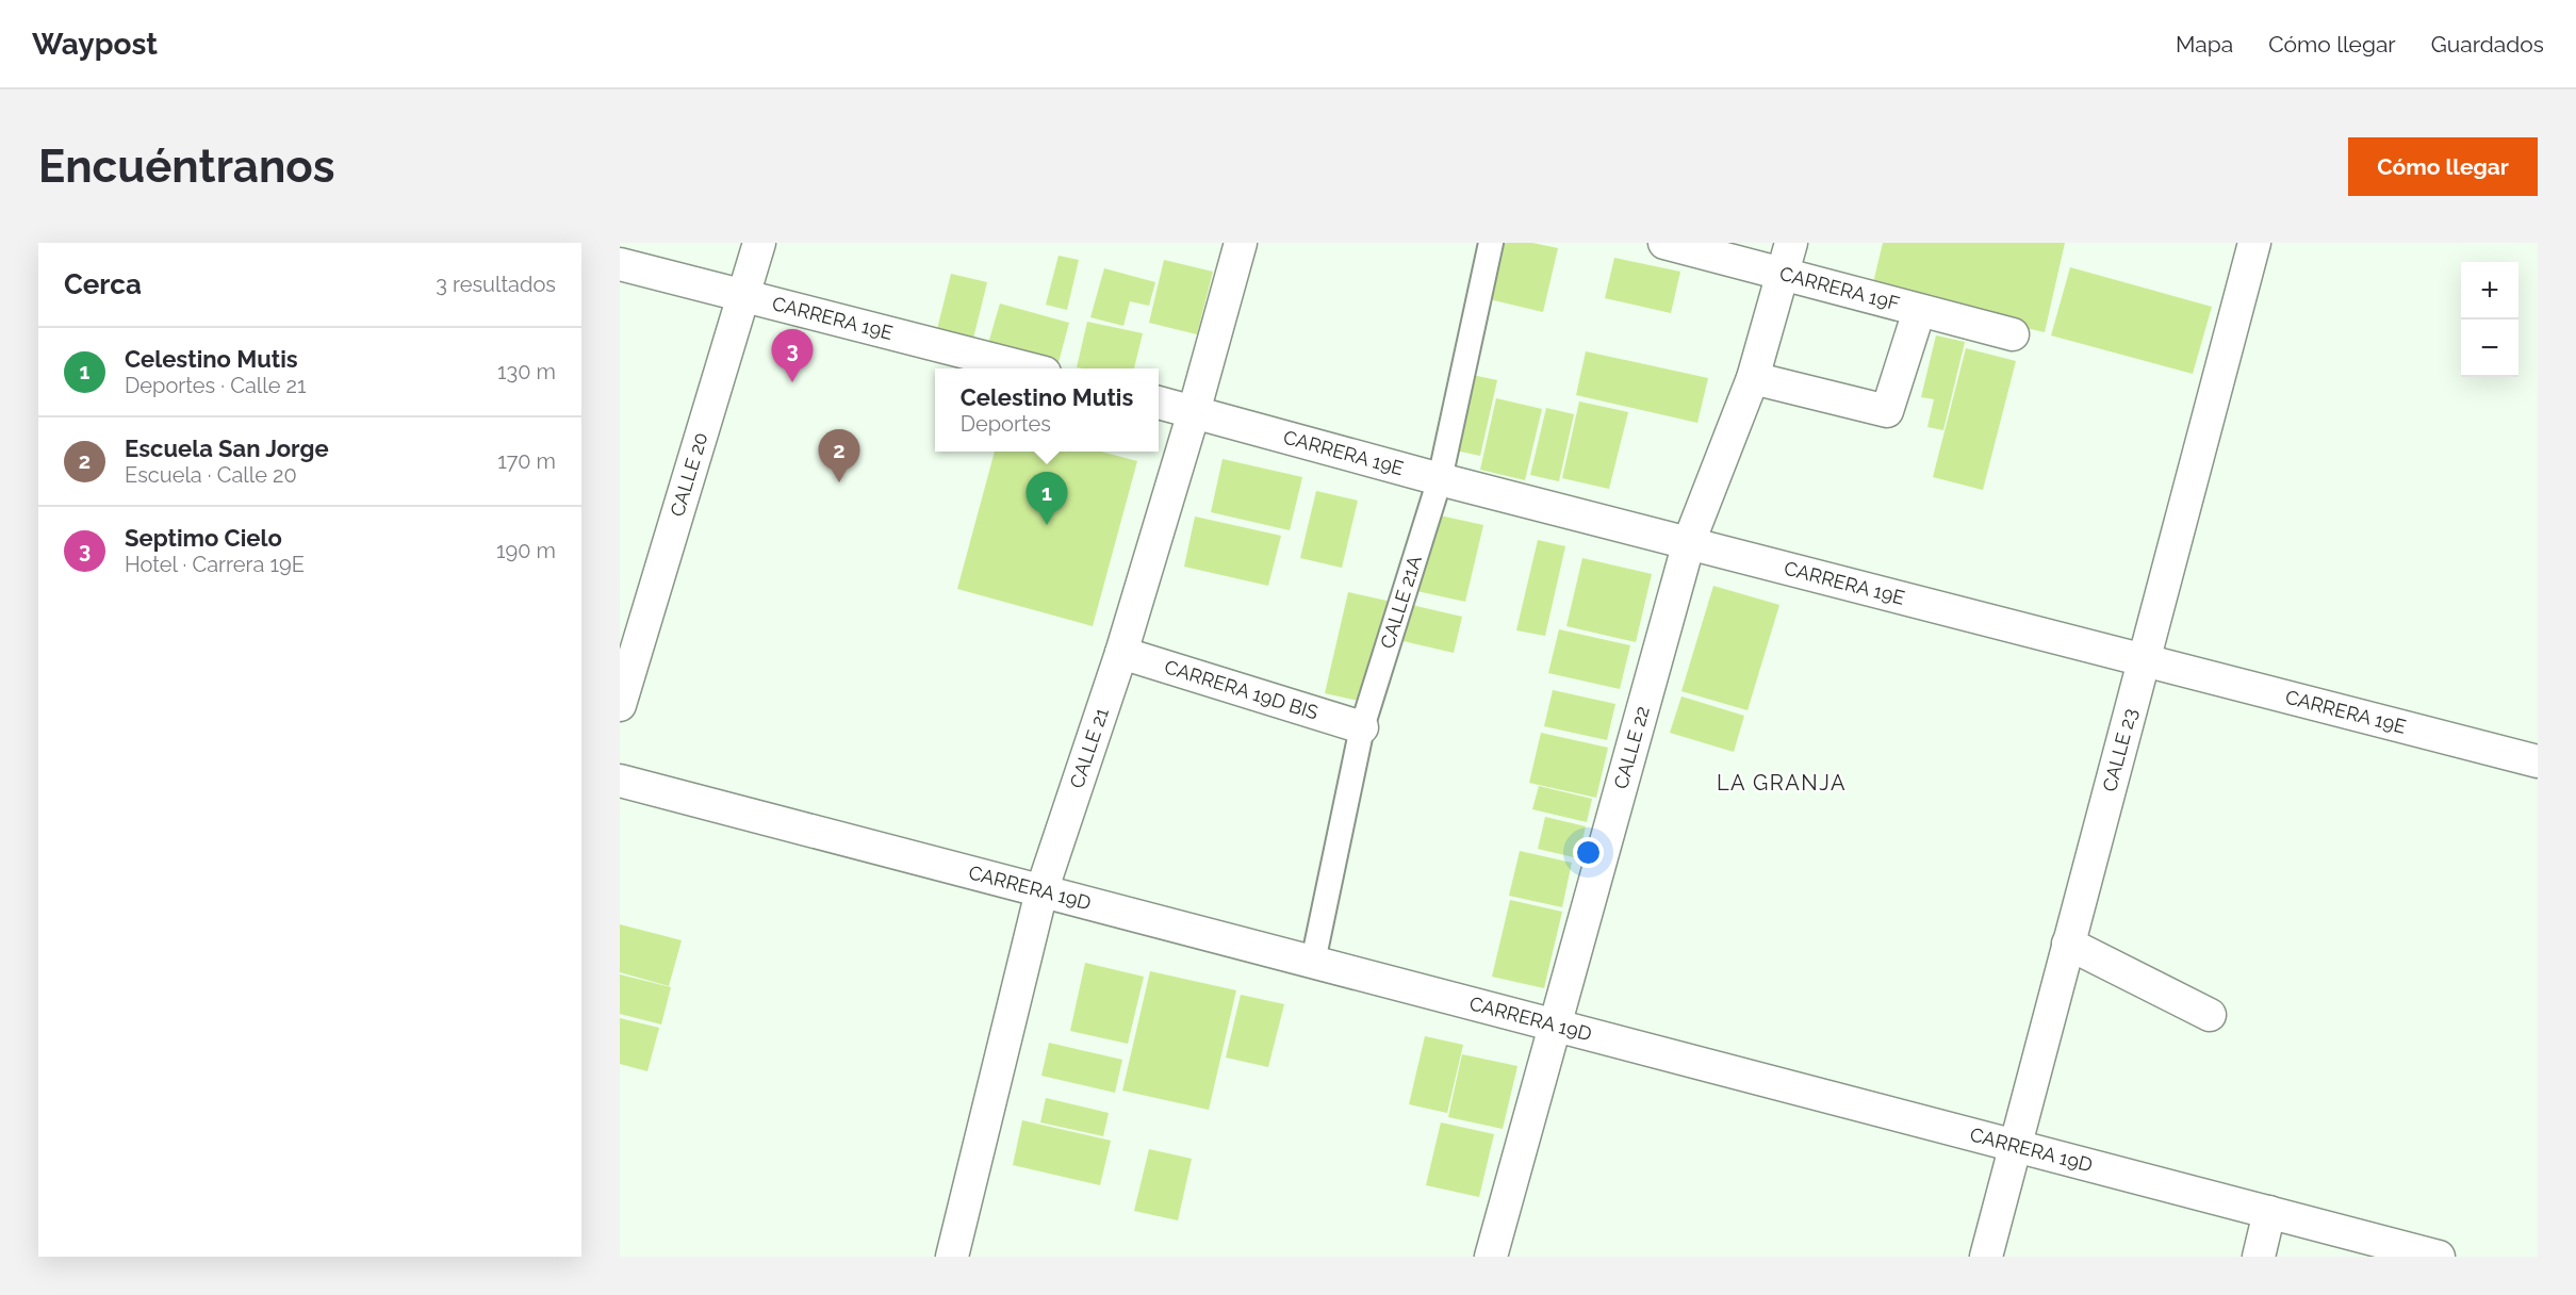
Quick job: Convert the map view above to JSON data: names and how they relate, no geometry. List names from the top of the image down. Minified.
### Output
{"streets":{"street":["CARRERA 19F","CARRERA 19E","CALLE 20","CALLE 21A","CARRERA 19D BIS","CALLE 22","CALLE 21","CALLE 23","CARRERA 19D"]},"crossings":[["CARRERA 19F","CALLE 22"],["CARRERA 19E","CALLE 20"],["CARRERA 19E","CALLE 21A"],["CARRERA 19E","CALLE 22"],["CARRERA 19E","CALLE 21"],["CARRERA 19E","CALLE 23"],["CALLE 21A","CARRERA 19D BIS"],["CALLE 21A","CARRERA 19D"],["CARRERA 19D BIS","CALLE 21"],["CALLE 22","CARRERA 19D"],["CALLE 21","CARRERA 19D"],["CALLE 23","CARRERA 19D"]],"districts":["LA GRANJA"],"page":{"header":"Waypost","nav":["Mapa","Cómo llegar","Guardados"],"buttons":"Cómo llegar","title":"Encuéntranos","heading":["Cerca","3 resultados"],"map_buttons":["+","−"],"list":[{"mark":"1","name":"Celestino Mutis","note":"Deportes · Calle 21","value":"130 m"},{"mark":"2","name":"Escuela San Jorge","note":"Escuela · Calle 20","value":"170 m"},{"mark":"3","name":"Septimo Cielo","note":"Hotel · Carrera 19E","value":"190 m"}],"pins":["3","2","1"],"popup":["Celestino Mutis","Deportes"]}}
